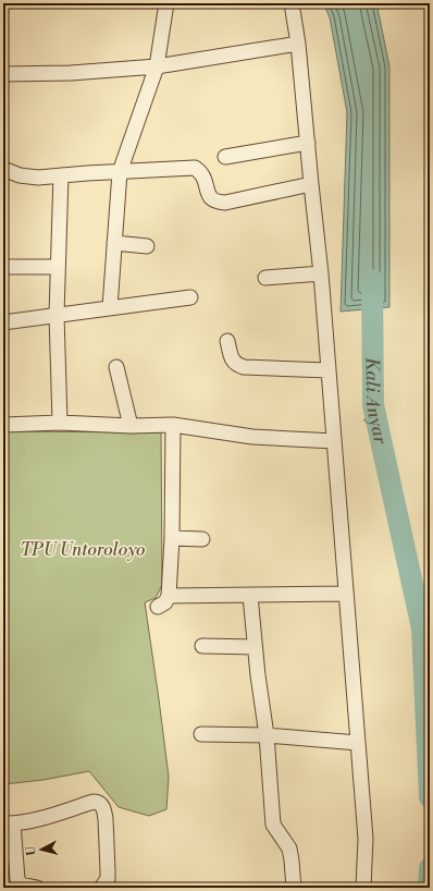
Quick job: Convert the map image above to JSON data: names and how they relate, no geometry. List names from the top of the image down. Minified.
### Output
{"water":["Kali Anyar"],"parks":["TPU Untoroloyo"],"north":"left"}
